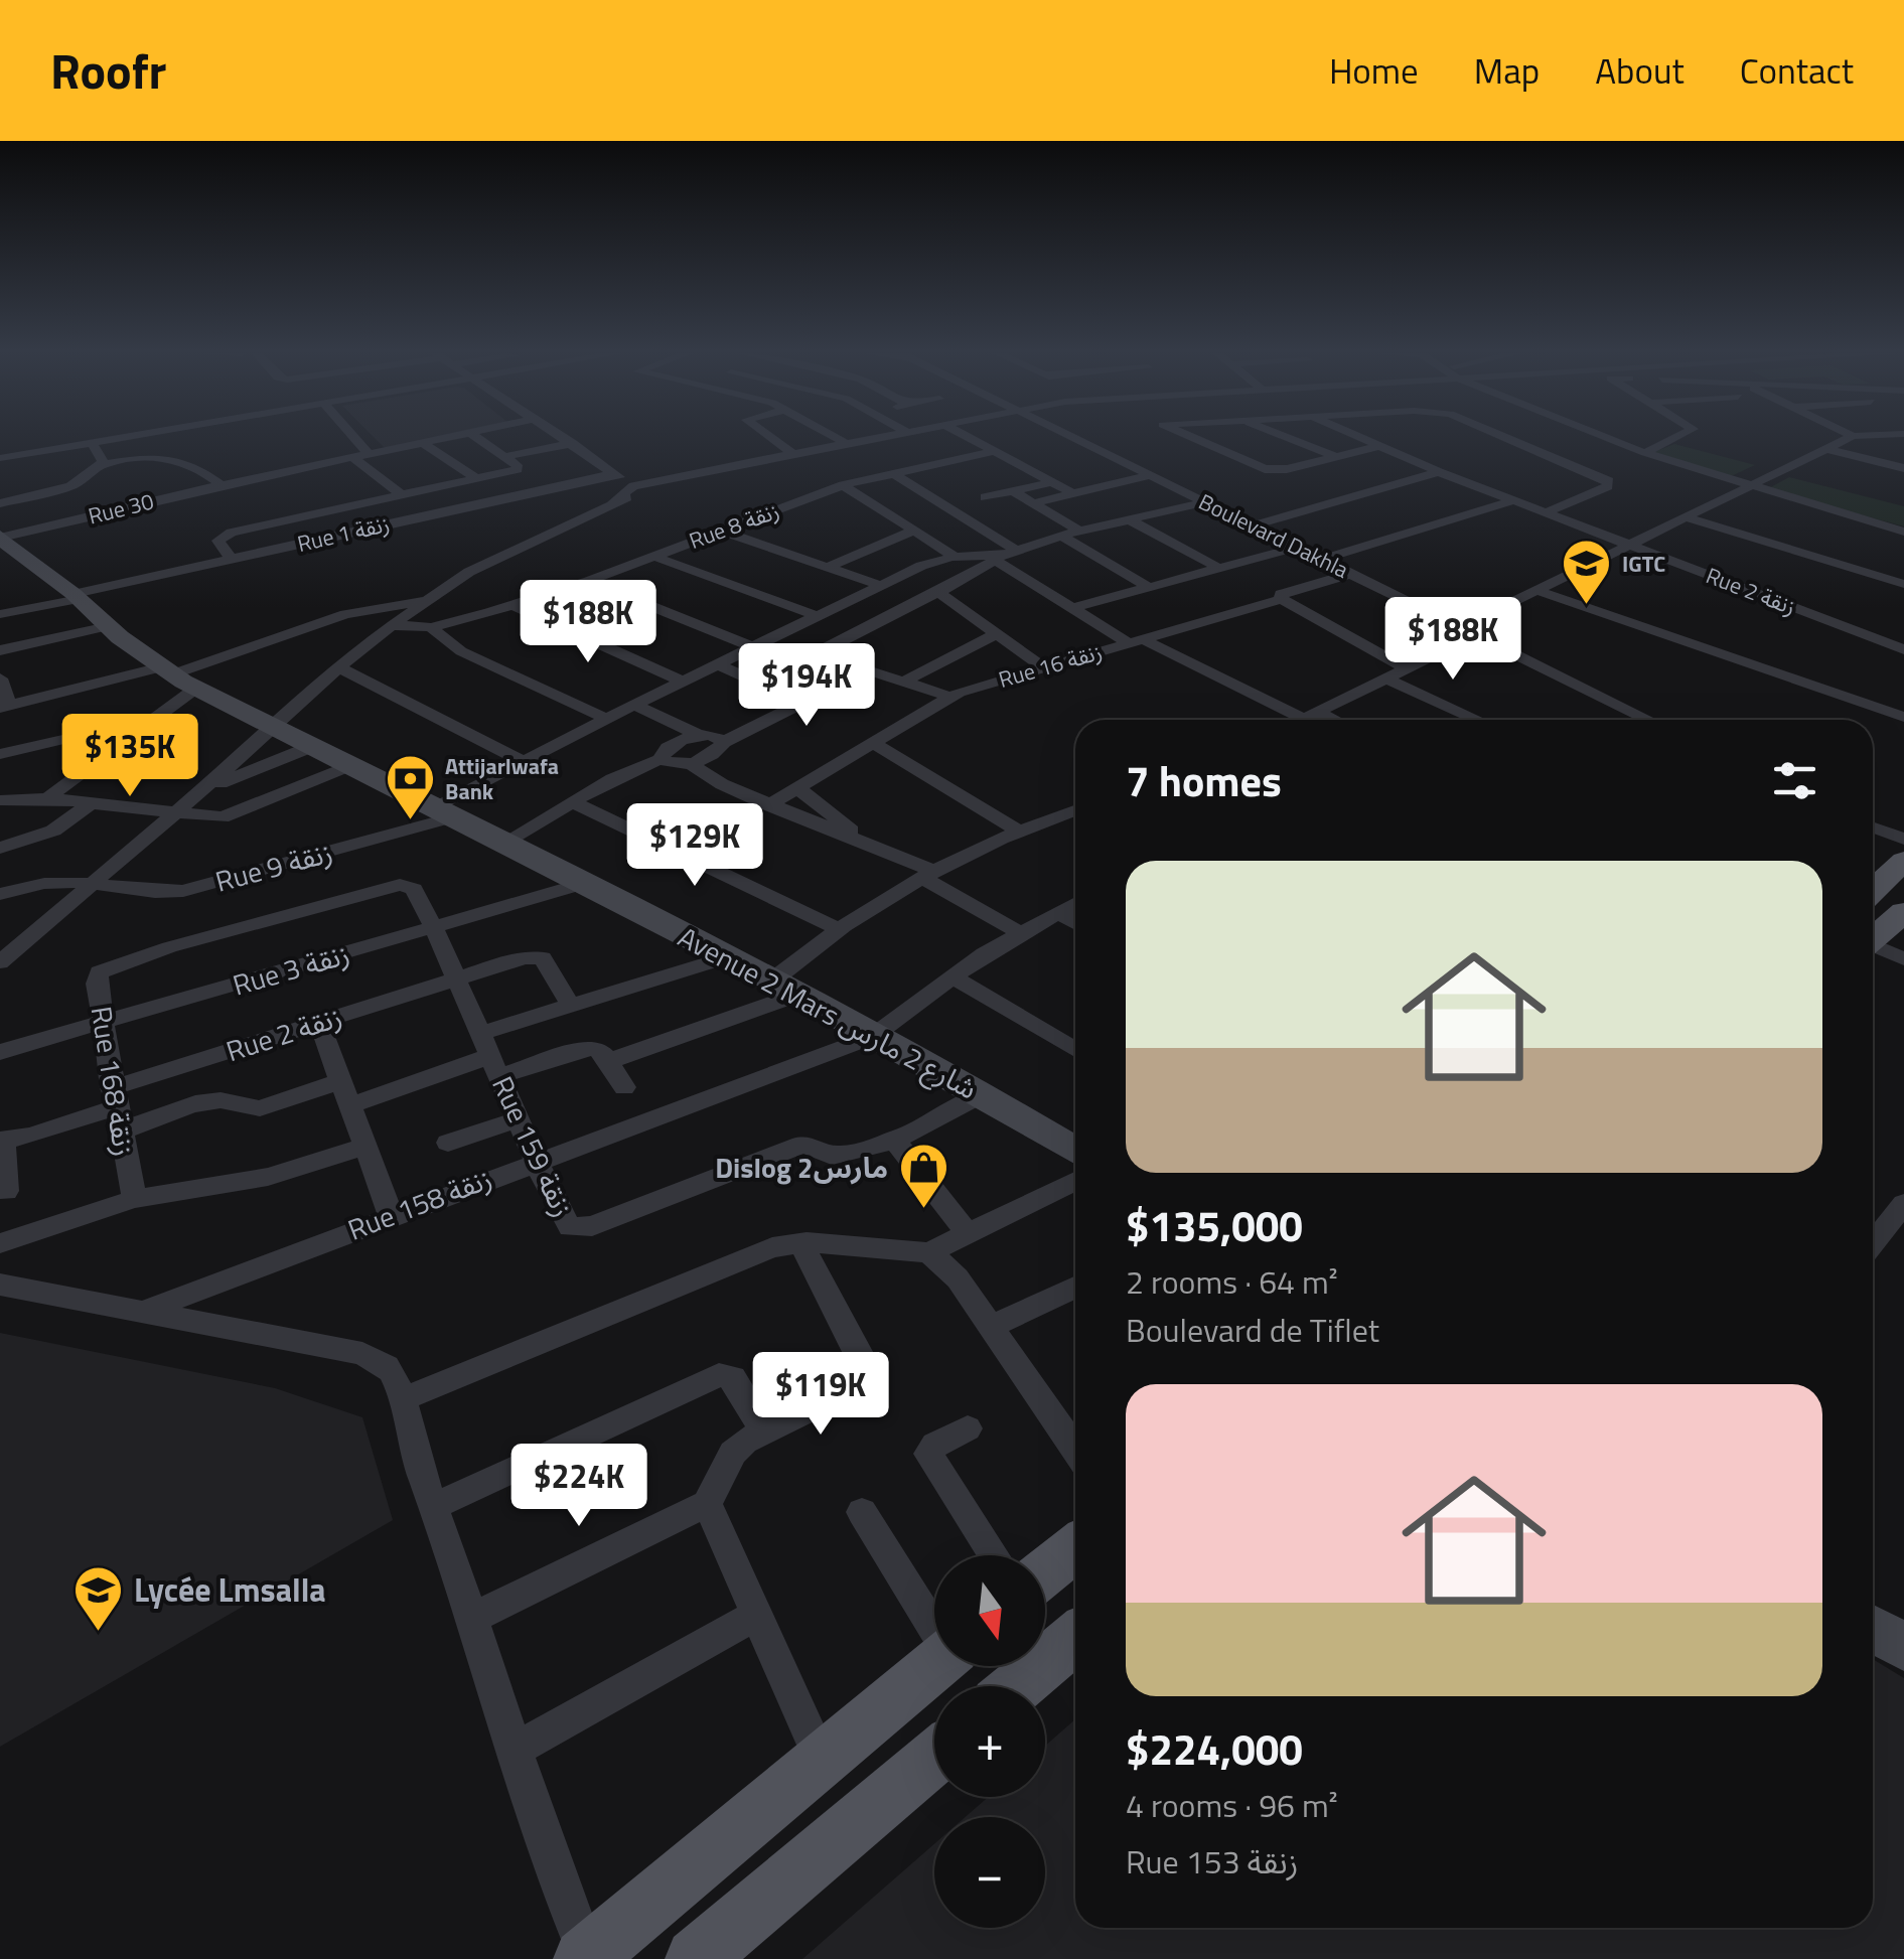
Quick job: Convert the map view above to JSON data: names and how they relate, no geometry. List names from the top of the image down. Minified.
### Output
{"streets":{"street":["Rue 30","Rue 8 زنقة","Rue 1 زنقة","Boulevard Dakhla","Rue 2 زنقة","Rue 16 زنقة","Rue 9 زنقة","Rue 3 زنقة","Avenue 2 Mars شارع 2 مارس","Rue 168 زنقة","Rue 159 زنقة","Rue 158 زنقة"]},"crossings":[["Rue 30","Avenue 2 Mars شارع 2 مارس"],["Rue 1 زنقة","Avenue 2 Mars شارع 2 مارس"],["Boulevard Dakhla","Rue 16 زنقة"],["Rue 2 زنقة","Rue 168 زنقة"],["Rue 2 زنقة","Rue 159 زنقة"],["Rue 9 زنقة","Avenue 2 Mars شارع 2 مارس"],["Rue 3 زنقة","Avenue 2 Mars شارع 2 مارس"],["Rue 3 زنقة","Rue 168 زنقة"],["Rue 3 زنقة","Rue 159 زنقة"],["Avenue 2 Mars شارع 2 مارس","Rue 159 زنقة"],["Avenue 2 Mars شارع 2 مارس","Rue 158 زنقة"],["Rue 168 زنقة","Rue 159 زنقة"],["Rue 159 زنقة","Rue 158 زنقة"]],"places":{"school or university":["IGTC","Lycée Lmsalla"],"bank":["Attijarlwafa Bank"],"shop":["Dislog 2مارس"]},"north":"bottom","page":{"header":"Roofr","nav":["Home","Map","About","Contact"],"price":["$188K","$188K","$194K","$135K","$129K","$119K","$224K"],"heading":"7 homes","list":[{"name":"$135,000","note":"2 rooms · 64 m² · Boulevard de Tiflet"},{"name":"$224,000","note":"4 rooms · 96 m² · Rue 153 زنقة"}],"map_buttons":["+","−"]}}
